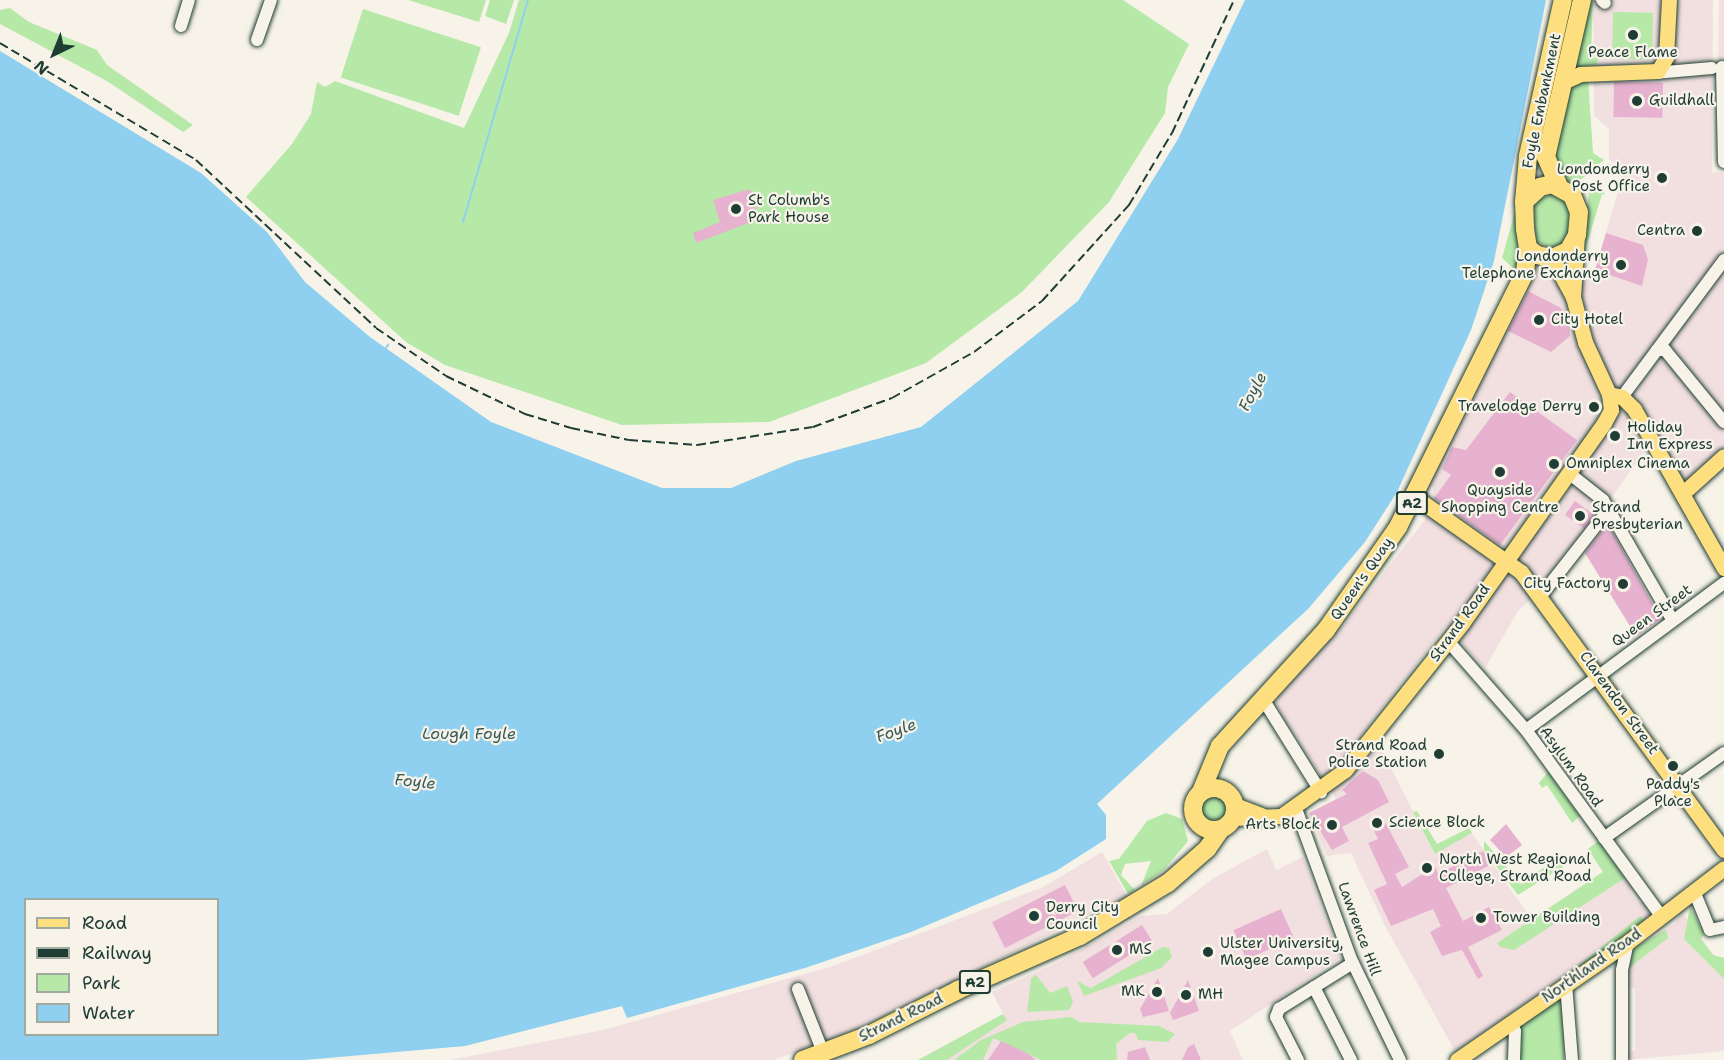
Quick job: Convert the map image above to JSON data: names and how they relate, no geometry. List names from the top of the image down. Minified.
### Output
{"streets":{"highway":["Foyle Embankment","A2","Queen's Quay","Strand Road"],"main road":["Clarendon Street","Northland Road"],"street":["Queen Street","Asylum Road","Lawrence Hill"]},"crossings":[["Foyle Embankment","A2"],["Foyle Embankment","Queen's Quay"],["A2","Queen's Quay"],["A2","Strand Road"],["Queen's Quay","Strand Road"],["Queen's Quay","Clarendon Street"],["Queen Street","Clarendon Street"],["Queen Street","Asylum Road"],["Strand Road","Clarendon Street"],["Strand Road","Asylum Road"],["Strand Road","Lawrence Hill"],["Asylum Road","Northland Road"]],"water":["Foyle","Lough Foyle"],"places":["Peace Flame","Guildhall","Londonderry Post Office","St Columb's Park House","Centra","Londonderry Telephone Exchange","City Hotel","Travelodge Derry","Holiday Inn Express","Omniplex Cinema","Quayside Shopping Centre","Strand Presbyterian","City Factory","Strand Road Police Station","Paddy's Place","Science Block","Arts Block","North West Regional College, Strand Road","Derry City Council","Tower Building","MS","Ulster University, Magee Campus","MK","MH"],"legend":["Road","Railway","Park","Water"],"north":"bottom left"}
